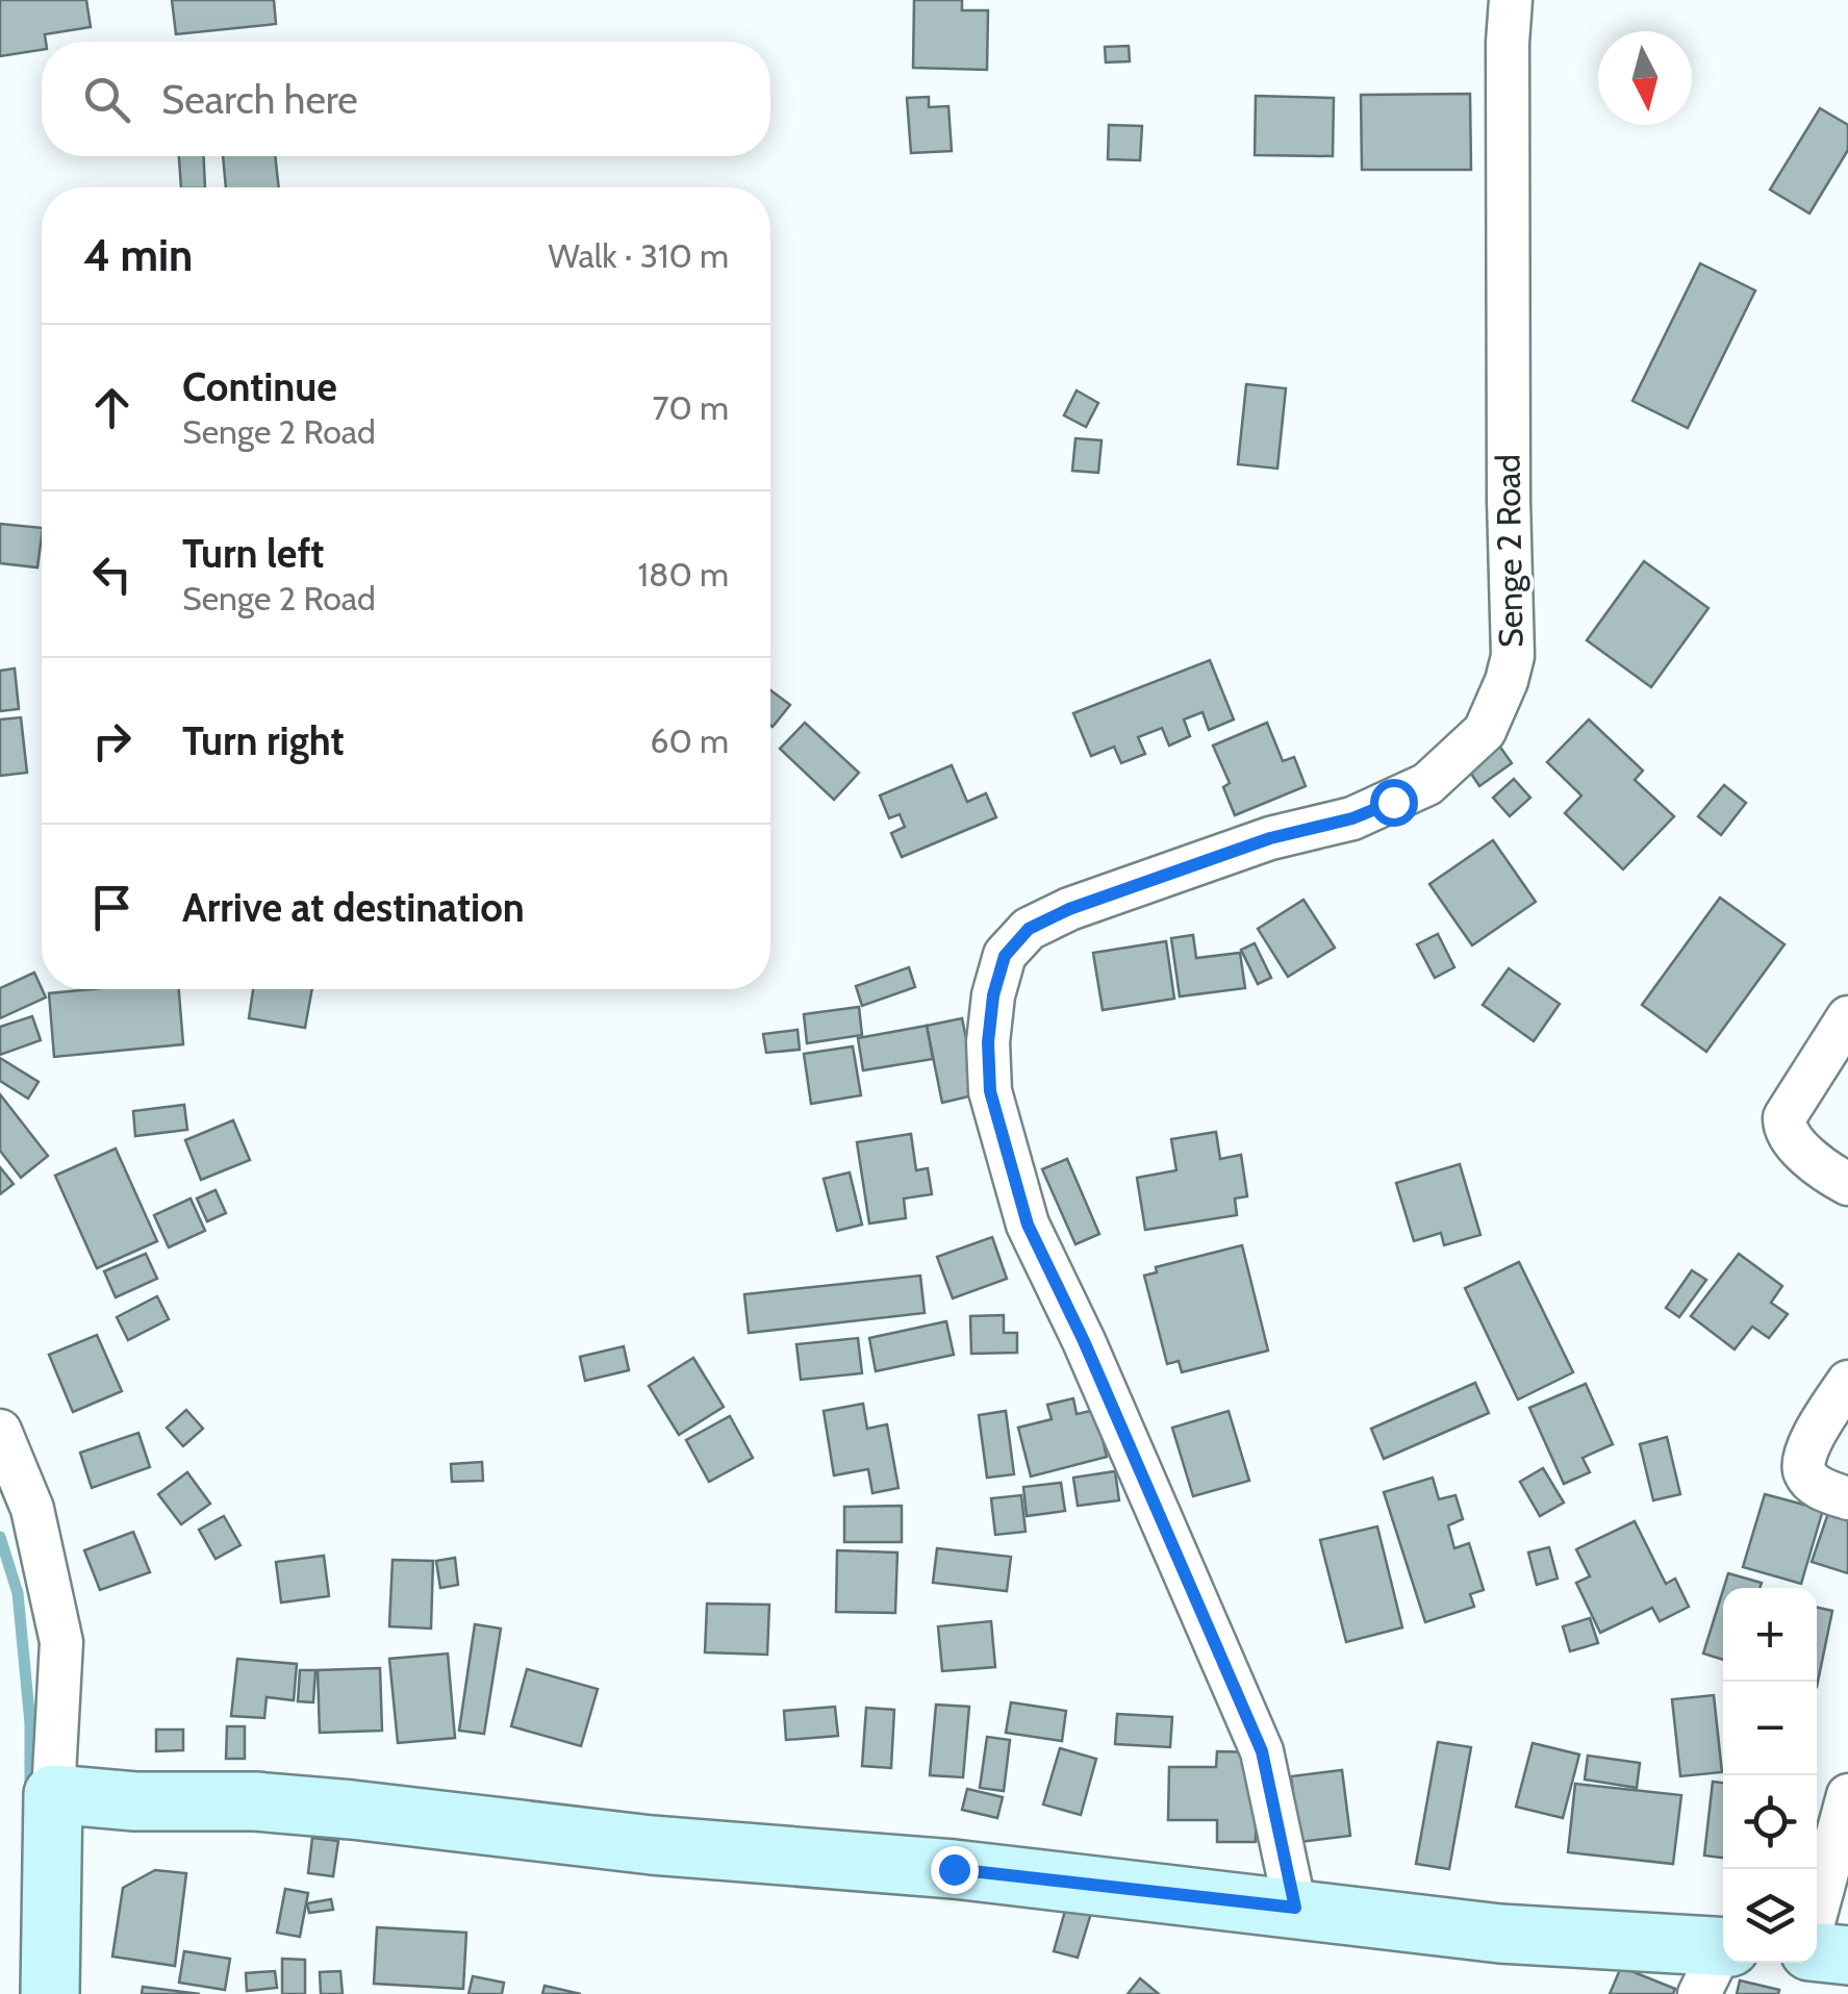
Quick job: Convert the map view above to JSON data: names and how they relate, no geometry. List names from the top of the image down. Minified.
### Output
{"streets":{"street":["Senge 2 Road"]},"north":"bottom","page":{"search":"Search here","heading":["4 min","Walk · 310 m"],"list":[["Continue","Senge 2 Road","70 m"],["Turn left","Senge 2 Road","180 m"],["Turn right","60 m"],"Arrive at destination"],"map_buttons":["+","−"]}}
